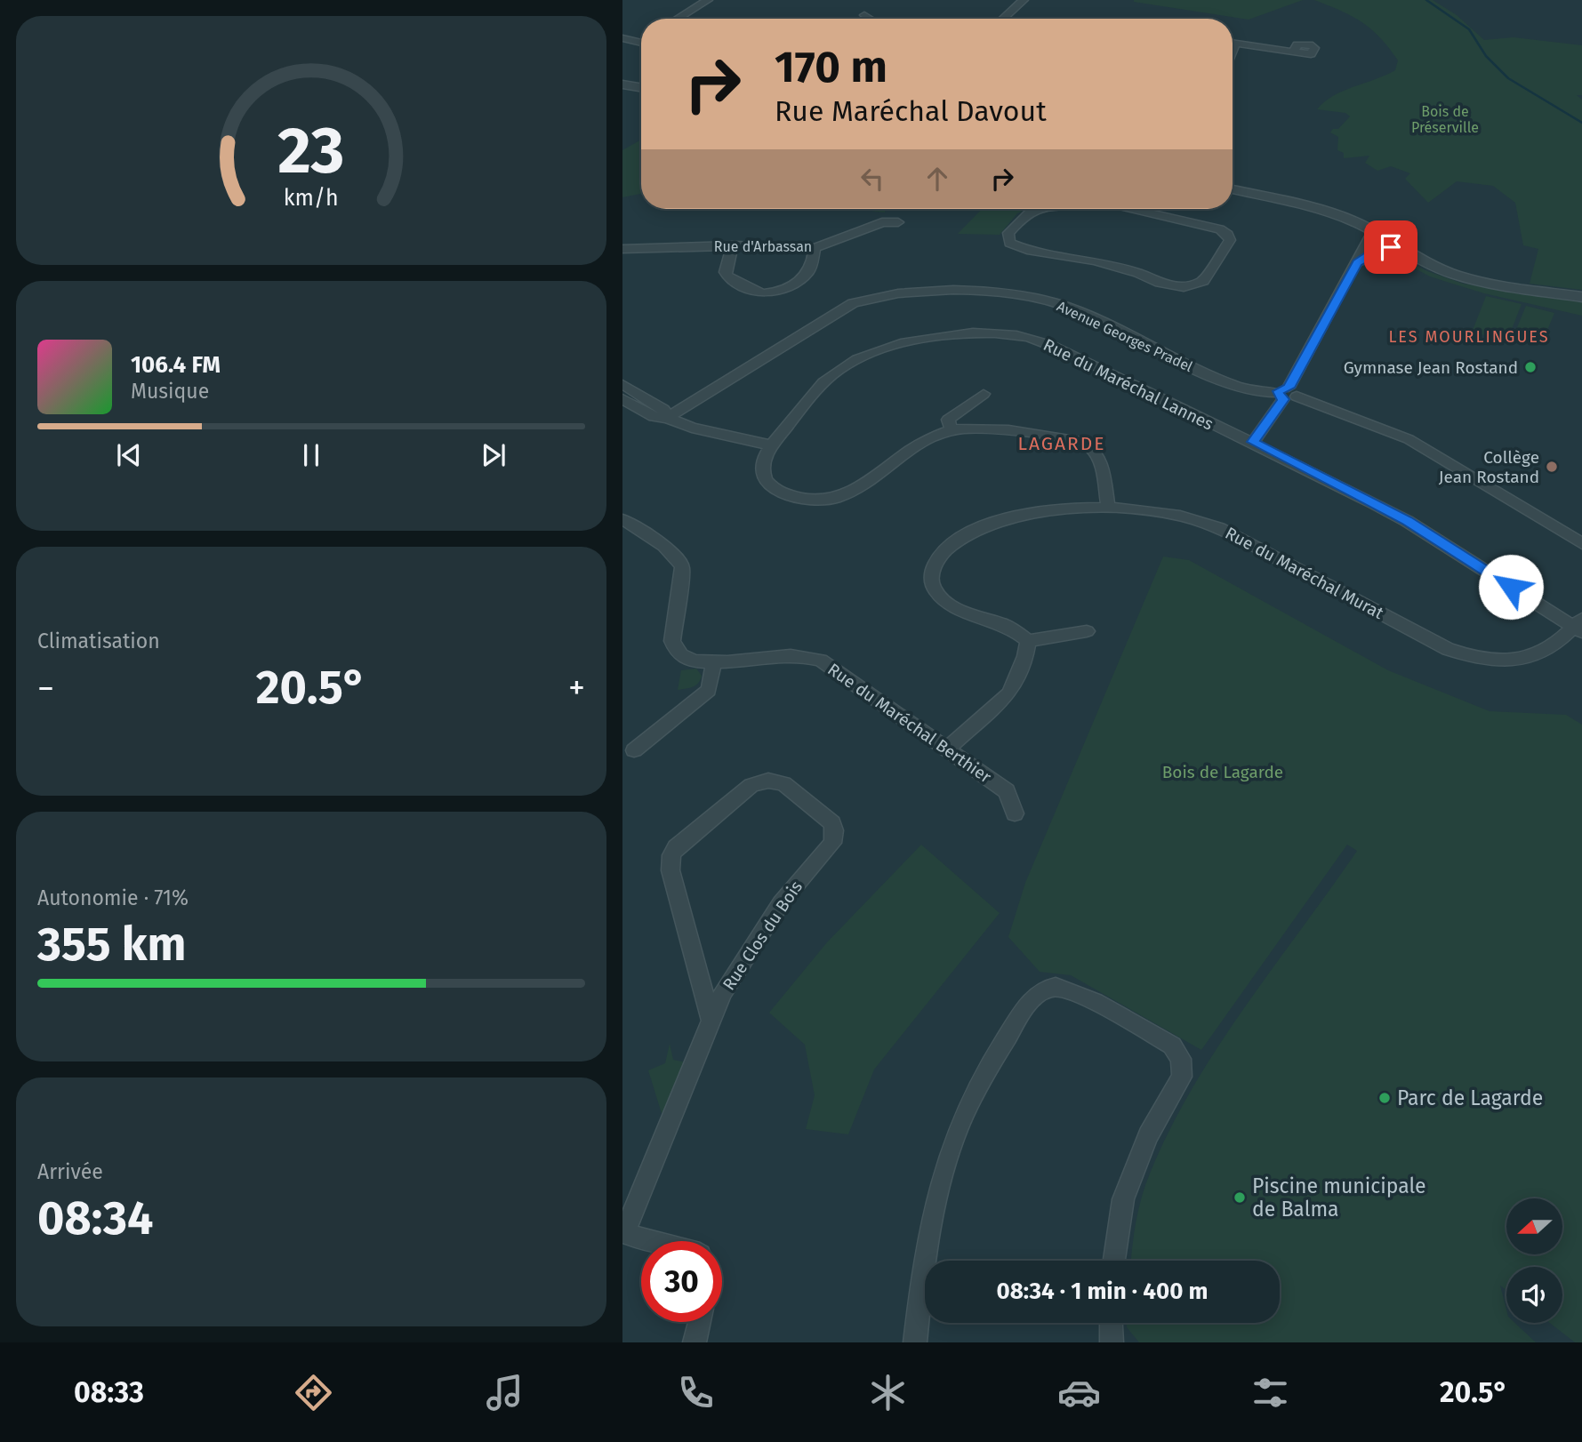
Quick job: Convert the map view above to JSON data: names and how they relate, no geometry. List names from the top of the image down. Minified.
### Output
{"streets":{"street":["Rue d'Arbassan","Avenue Georges Pradel","Rue du Maréchal Lannes","Rue du Maréchal Murat","Rue du Maréchal Berthier","Rue Clos du Bois"]},"crossings":[["Rue du Maréchal Lannes","Rue du Maréchal Murat"]],"districts":["LES MOURLINGUES","LAGARDE"],"parks":["Bois de Préserville","Bois de Lagarde"],"places":["Gymnase Jean Rostand","Collège Jean Rostand","Parc de Lagarde","Piscine municipale de Balma"],"north":"left","page":{"turn":["170 m","Rue Maréchal Davout"],"song":["106.4 FM","Musique"],"tile":["Climatisation",["Autonomie · 71%","355 km"],["Arrivée","08:34"]],"heat":["−","20.5°","+"],"limit":"30","trip":"08:34 · 1 min · 400 m","tabs":["08:33","20.5°"],"gauge":["23","km/h"]}}
